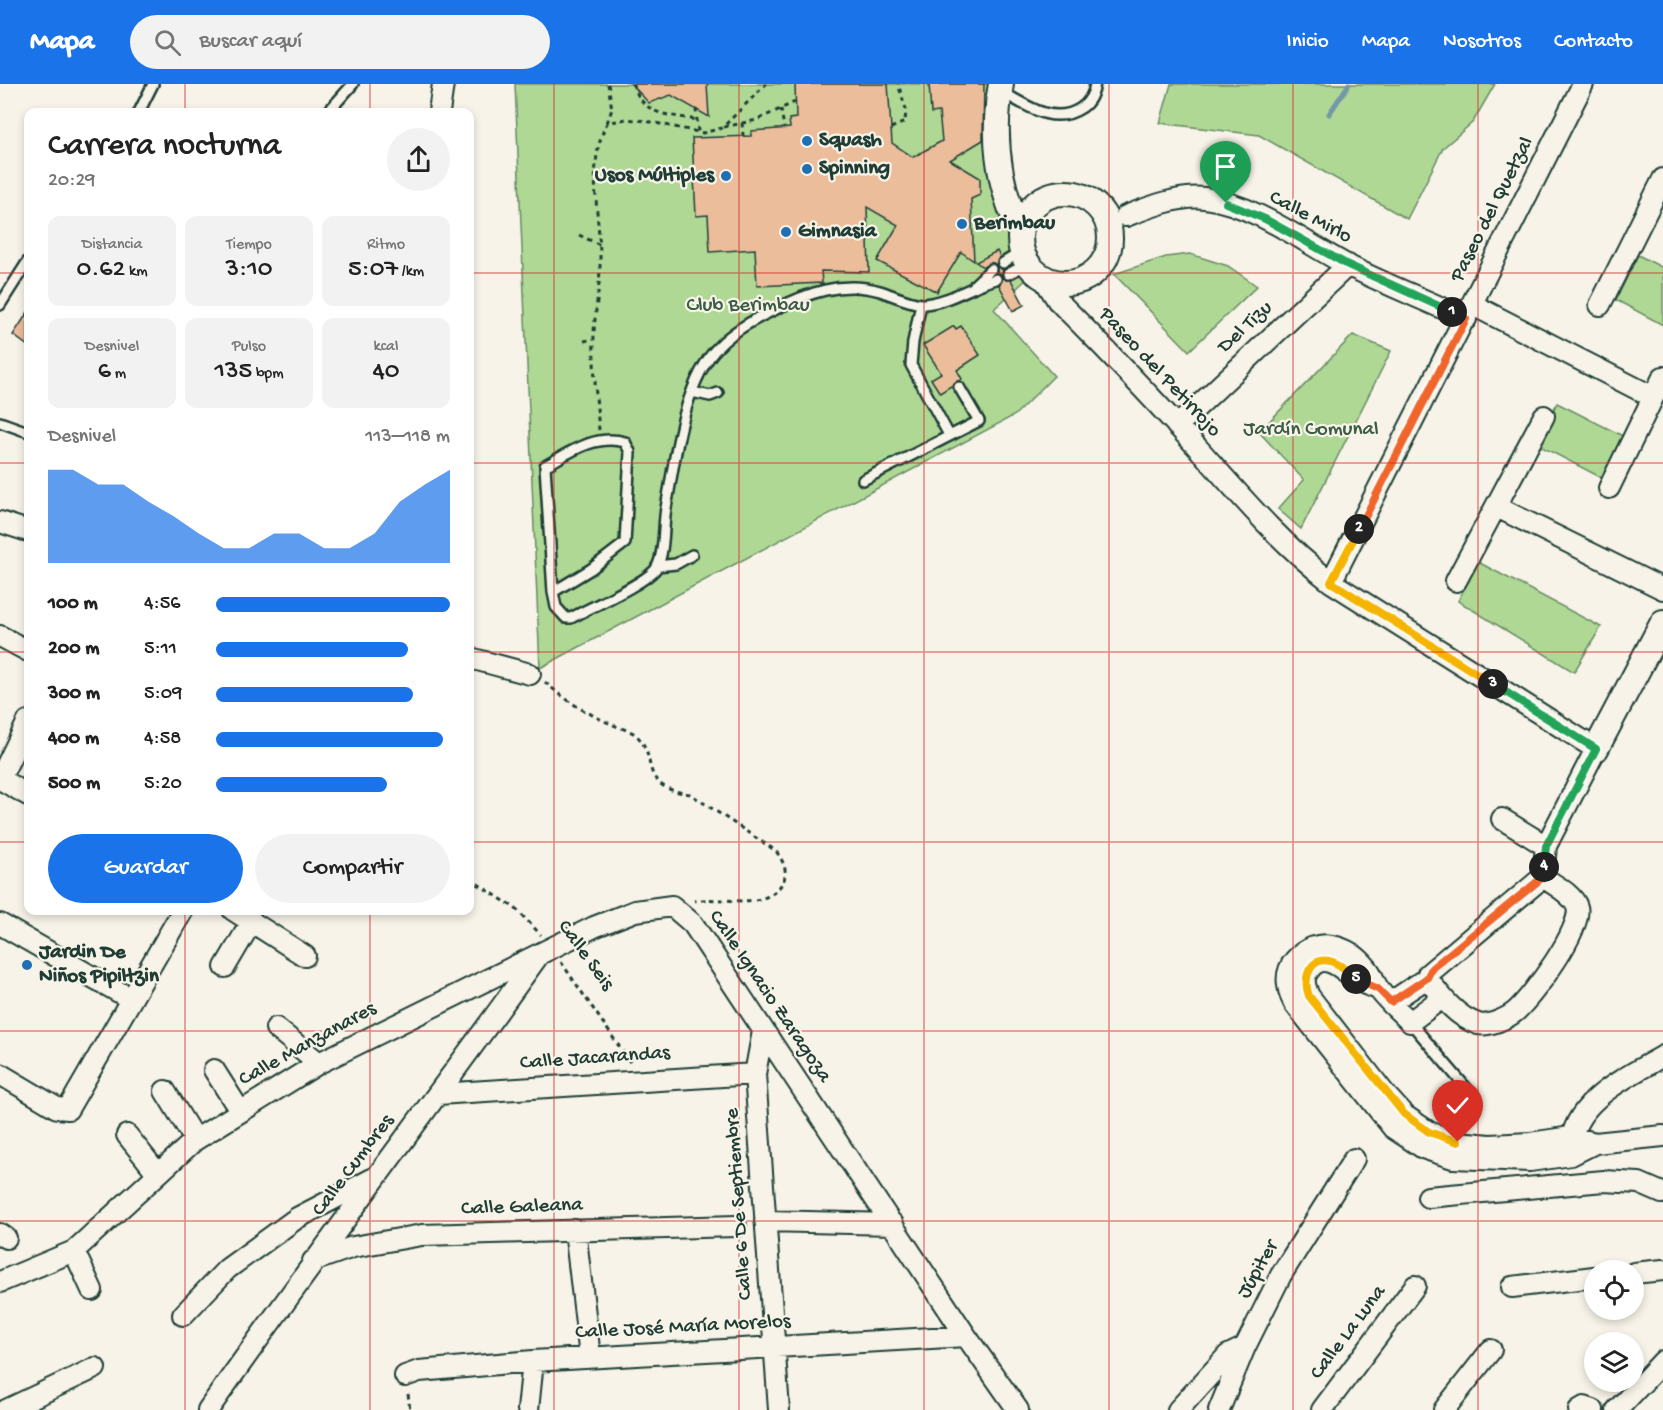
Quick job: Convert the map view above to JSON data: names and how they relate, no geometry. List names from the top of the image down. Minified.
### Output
{"streets":{"street":["Paseo del Quetzal","Calle Mirlo","Del Tizu","Paseo del Petirrojo","Calle Ignacio Zaragoza","Calle Manzanares","Calle Jacarandas","Calle Cumbres","Calle 6 De Septiembre","Calle Galeana","Júpiter","Calle José María Morelos","Calle La Luna"],"path":["Calle Seis"]},"crossings":[["Paseo del Quetzal","Calle Mirlo"],["Paseo del Quetzal","Paseo del Petirrojo"],["Calle Mirlo","Del Tizu"],["Calle Mirlo","Paseo del Petirrojo"],["Del Tizu","Paseo del Petirrojo"],["Calle Seis","Calle Manzanares"],["Calle Seis","Calle Jacarandas"],["Calle Seis","Calle Cumbres"],["Calle Ignacio Zaragoza","Calle Manzanares"],["Calle Ignacio Zaragoza","Calle 6 De Septiembre"],["Calle Ignacio Zaragoza","Calle José María Morelos"],["Calle Manzanares","Calle Cumbres"],["Calle Jacarandas","Calle Cumbres"],["Calle Jacarandas","Calle 6 De Septiembre"],["Calle Cumbres","Calle Galeana"],["Calle 6 De Septiembre","Calle José María Morelos"]],"parks":["Club Berimbau","Jardín Comunal"],"places":["Squash","Spinning","Usos Múltiples","Berimbau","Gimnasia","Jardin De Niños Pipiltzin"],"page":{"header":"Mapa","search":"Buscar aquí","nav":["Inicio","Mapa","Nosotros","Contacto"],"heading":["Carrera nocturna","20:29"],"stats":[["Distancia","0.62 km"],["Tiempo","3:10"],["Ritmo","5:07 /km"],["Desnivel","6 m"],["Pulso","135 bpm"],["kcal","40"]],"pins":["1","2","3","4","5"],"chart":["Desnivel","113–118 m"],"list":[{"name":"100 m","note":"4:56"},{"name":"200 m","note":"5:11"},{"name":"300 m","note":"5:09"},{"name":"400 m","note":"4:58"},{"name":"500 m","note":"5:20"}],"buttons":["Guardar","Compartir"]}}
